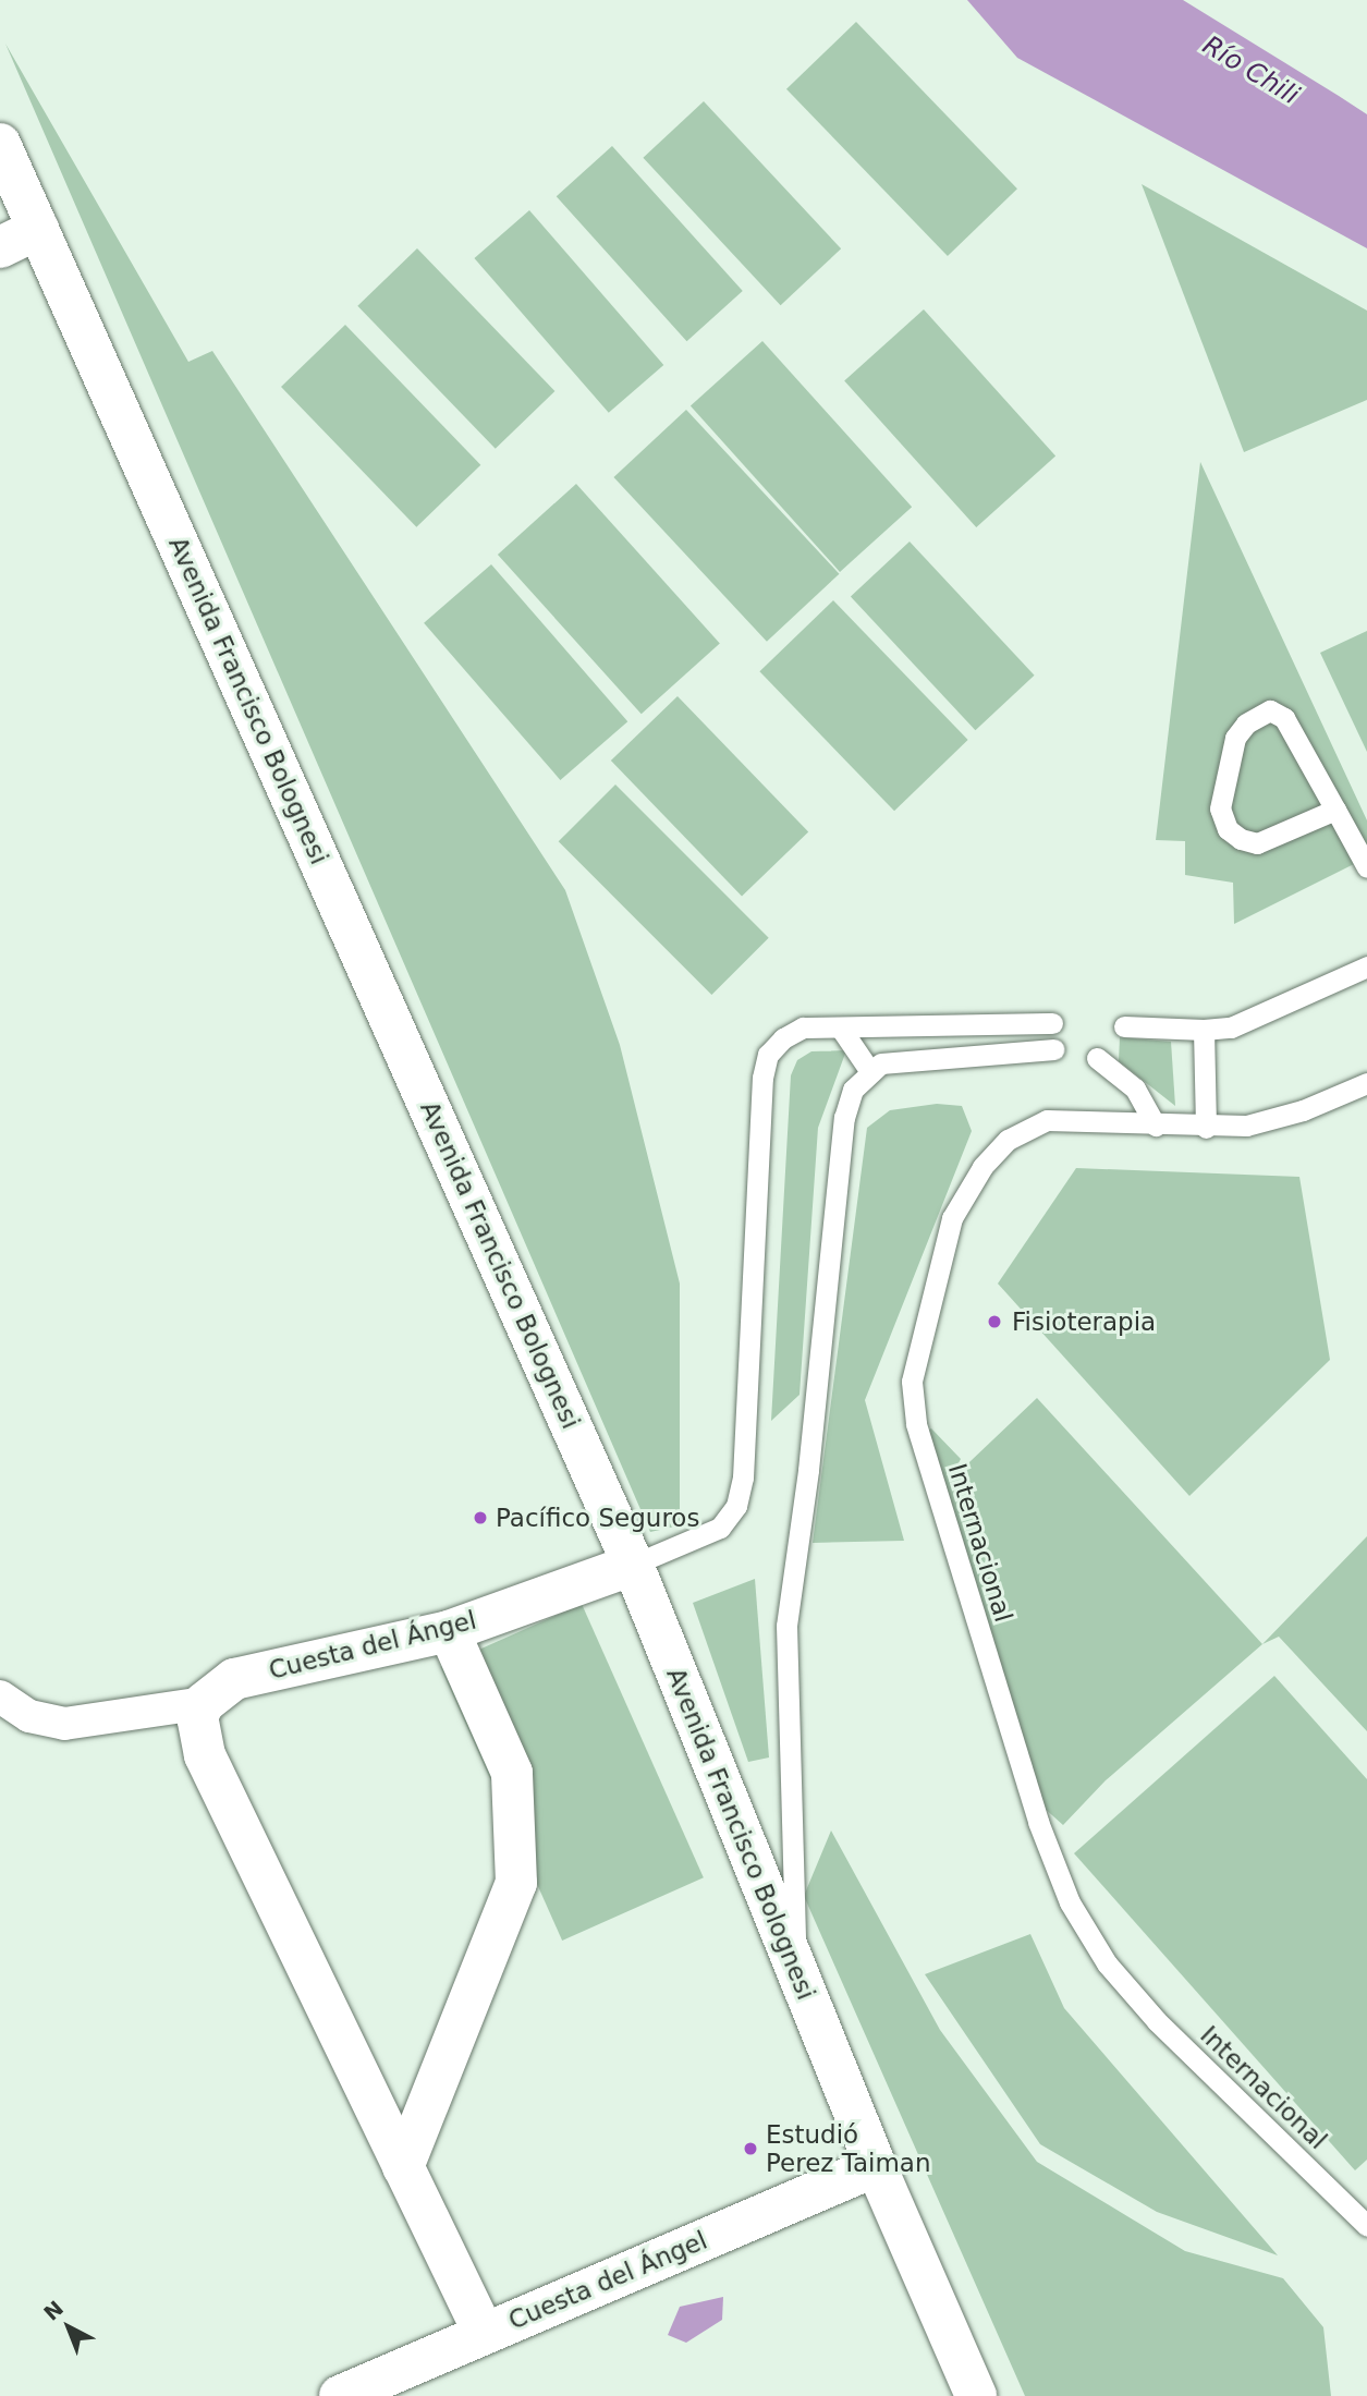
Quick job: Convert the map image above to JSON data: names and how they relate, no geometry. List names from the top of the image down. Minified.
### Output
{"streets":{"street":["Avenida Francisco Bolognesi","Cuesta del Ángel"],"lane":["Internacional"]},"crossings":[["Avenida Francisco Bolognesi","Cuesta del Ángel"]],"water":["Río Chili"],"places":["Fisioterapia","Pacífico Seguros","Estudió Perez Taiman"],"north":"top left"}
